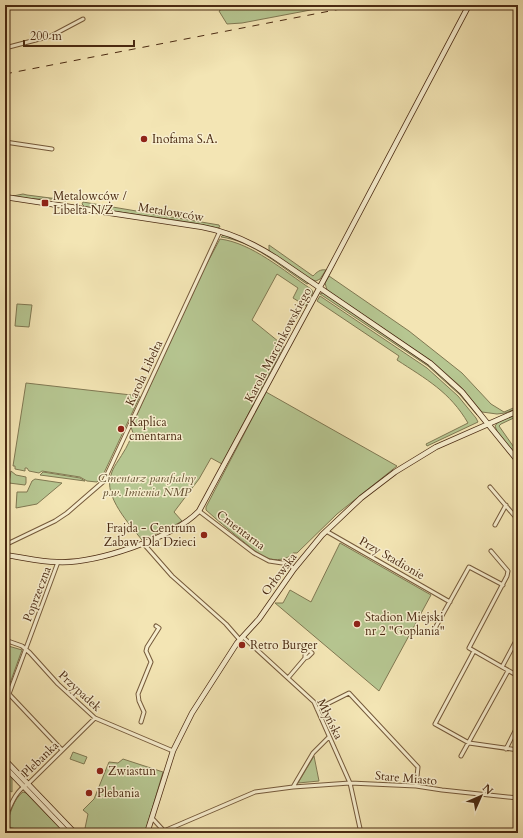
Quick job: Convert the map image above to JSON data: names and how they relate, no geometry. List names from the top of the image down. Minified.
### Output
{"streets":{"street":["Metalowców","Karola Marcinkowskiego","Karola Libelta","Cmentarna","Przy Stadionie","Orłowska","Poprzeczna","Przypadek","Młyńska","Plebanka","Stare Miasto"]},"crossings":[["Metalowców","Karola Marcinkowskiego"],["Metalowców","Karola Libelta"],["Metalowców","Orłowska"],["Karola Marcinkowskiego","Cmentarna"],["Karola Marcinkowskiego","Poprzeczna"],["Karola Marcinkowskiego","Młyńska"],["Cmentarna","Orłowska"],["Przy Stadionie","Orłowska"],["Orłowska","Przypadek"],["Orłowska","Młyńska"],["Orłowska","Stare Miasto"],["Poprzeczna","Przypadek"],["Przypadek","Plebanka"],["Młyńska","Stare Miasto"]],"parks":["Cmentarz parafialny p.w. Imienia NMP"],"places":{"other":["Inofama S.A.","Kaplica cmentarna","Frajda - Centrum Zabaw Dla Dzieci","Stadion Miejski nr 2 \"Goplania\"","Retro Burger","Zwiastun","Plebania"],"transit":["Metalowców / Libelta N/Ż"]},"scale_bar":"200 m","north":"top right"}
